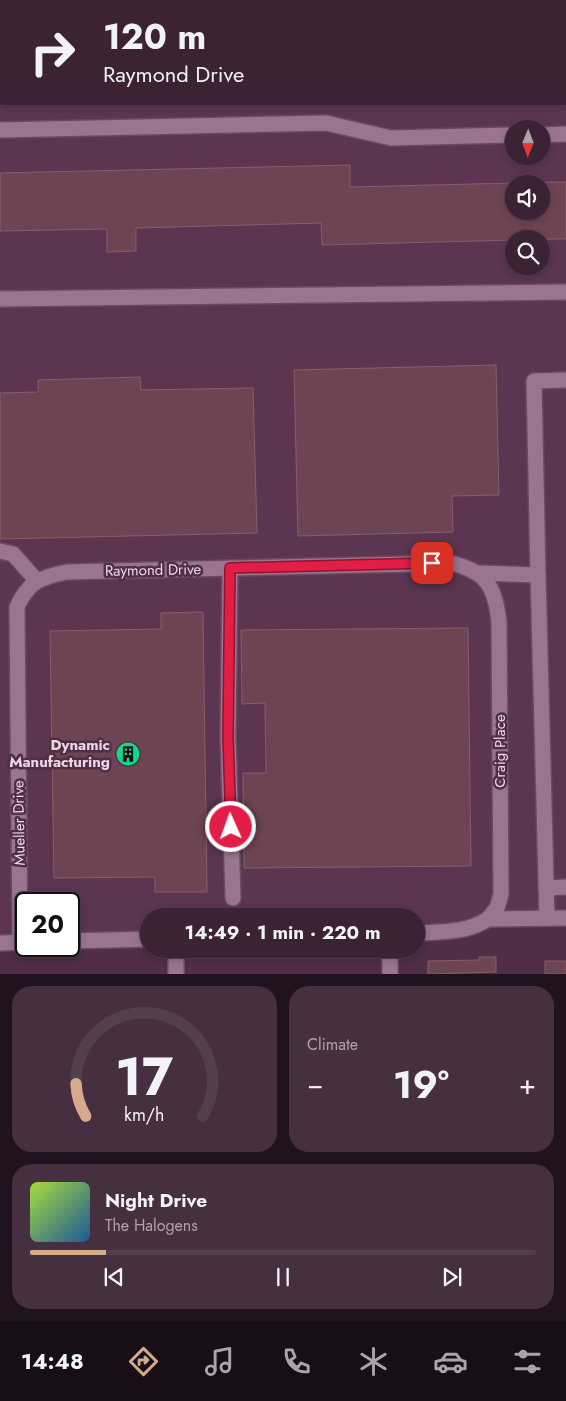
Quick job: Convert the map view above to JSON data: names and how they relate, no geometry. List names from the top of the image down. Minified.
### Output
{"streets":{"street":["Raymond Drive","Craig Place","Mueller Drive"]},"crossings":[["Raymond Drive","Craig Place"],["Raymond Drive","Mueller Drive"]],"places":{"building":["Dynamic Manufacturing"]},"north":"bottom","page":{"turn":["120 m","Raymond Drive"],"limit":"20","trip":"14:49 · 1 min · 220 m","tile":"Climate","heat":["−","19°","+"],"song":["Night Drive","The Halogens"],"tabs":"14:48","gauge":["17","km/h"]}}
